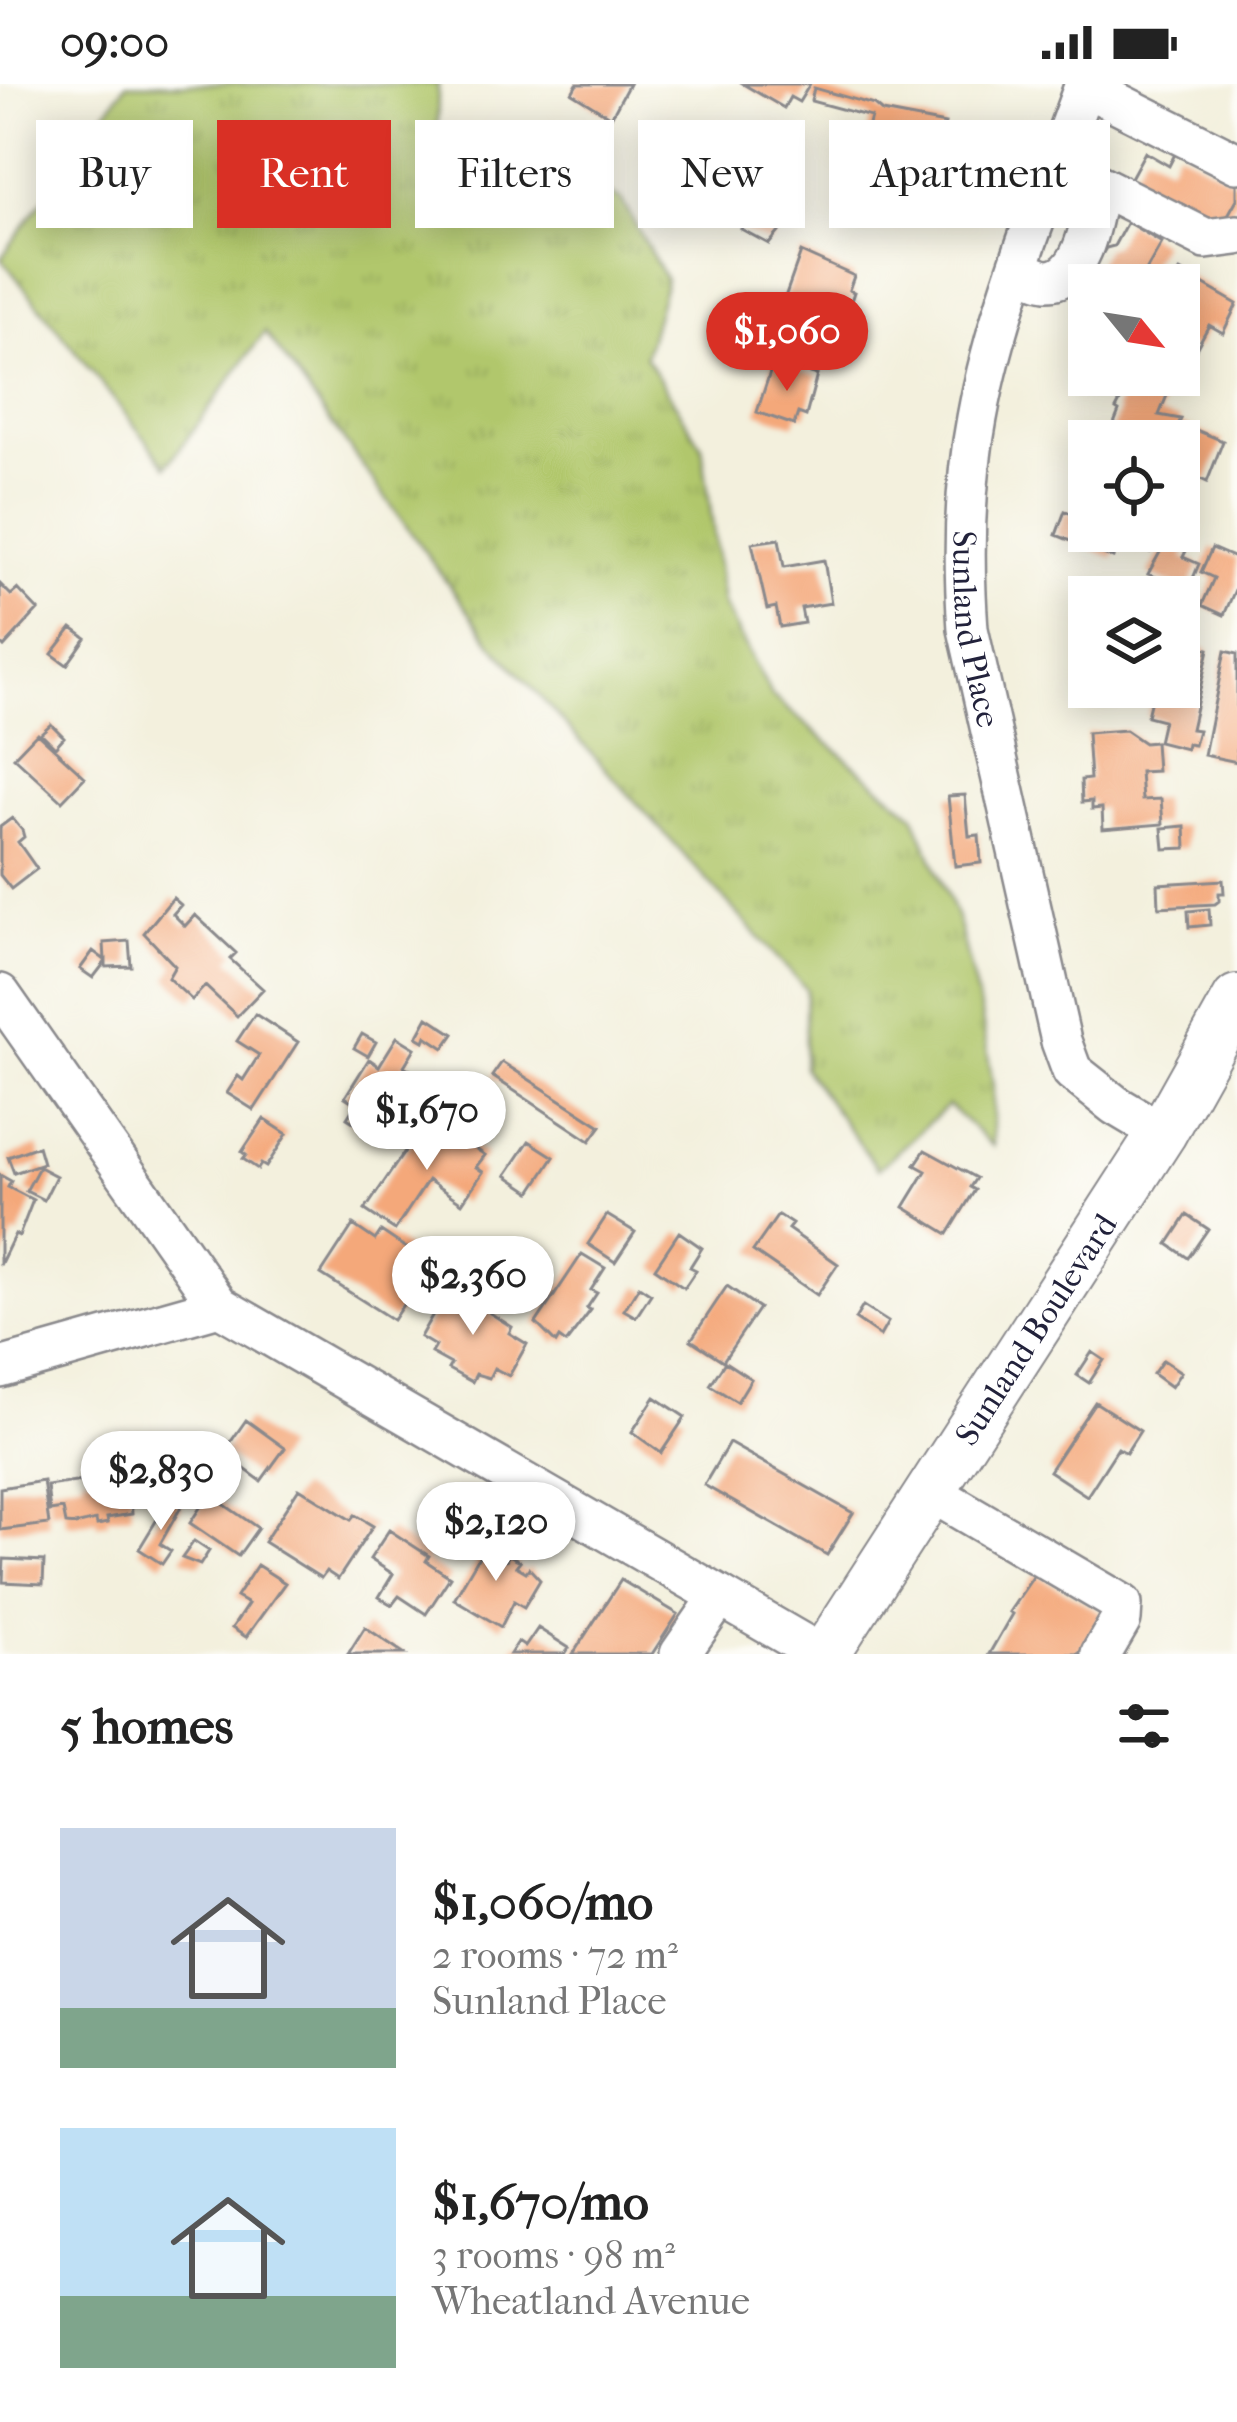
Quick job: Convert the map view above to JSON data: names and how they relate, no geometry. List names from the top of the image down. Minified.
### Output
{"streets":{"main road":["Sunland Boulevard"],"street":["Sunland Place"]},"crossings":[["Sunland Place","Sunland Boulevard"]],"north":"bottom right","page":{"status":"09:00","chip":["Buy","Rent","Filters","New","Apartment"],"price":["$1,060","$1,670","$2,360","$2,830","$2,120"],"heading":"5 homes","list":[{"name":"$1,060/mo","note":"2 rooms · 72 m² · Sunland Place"},{"name":"$1,670/mo","note":"3 rooms · 98 m² · Wheatland Avenue"}]}}
